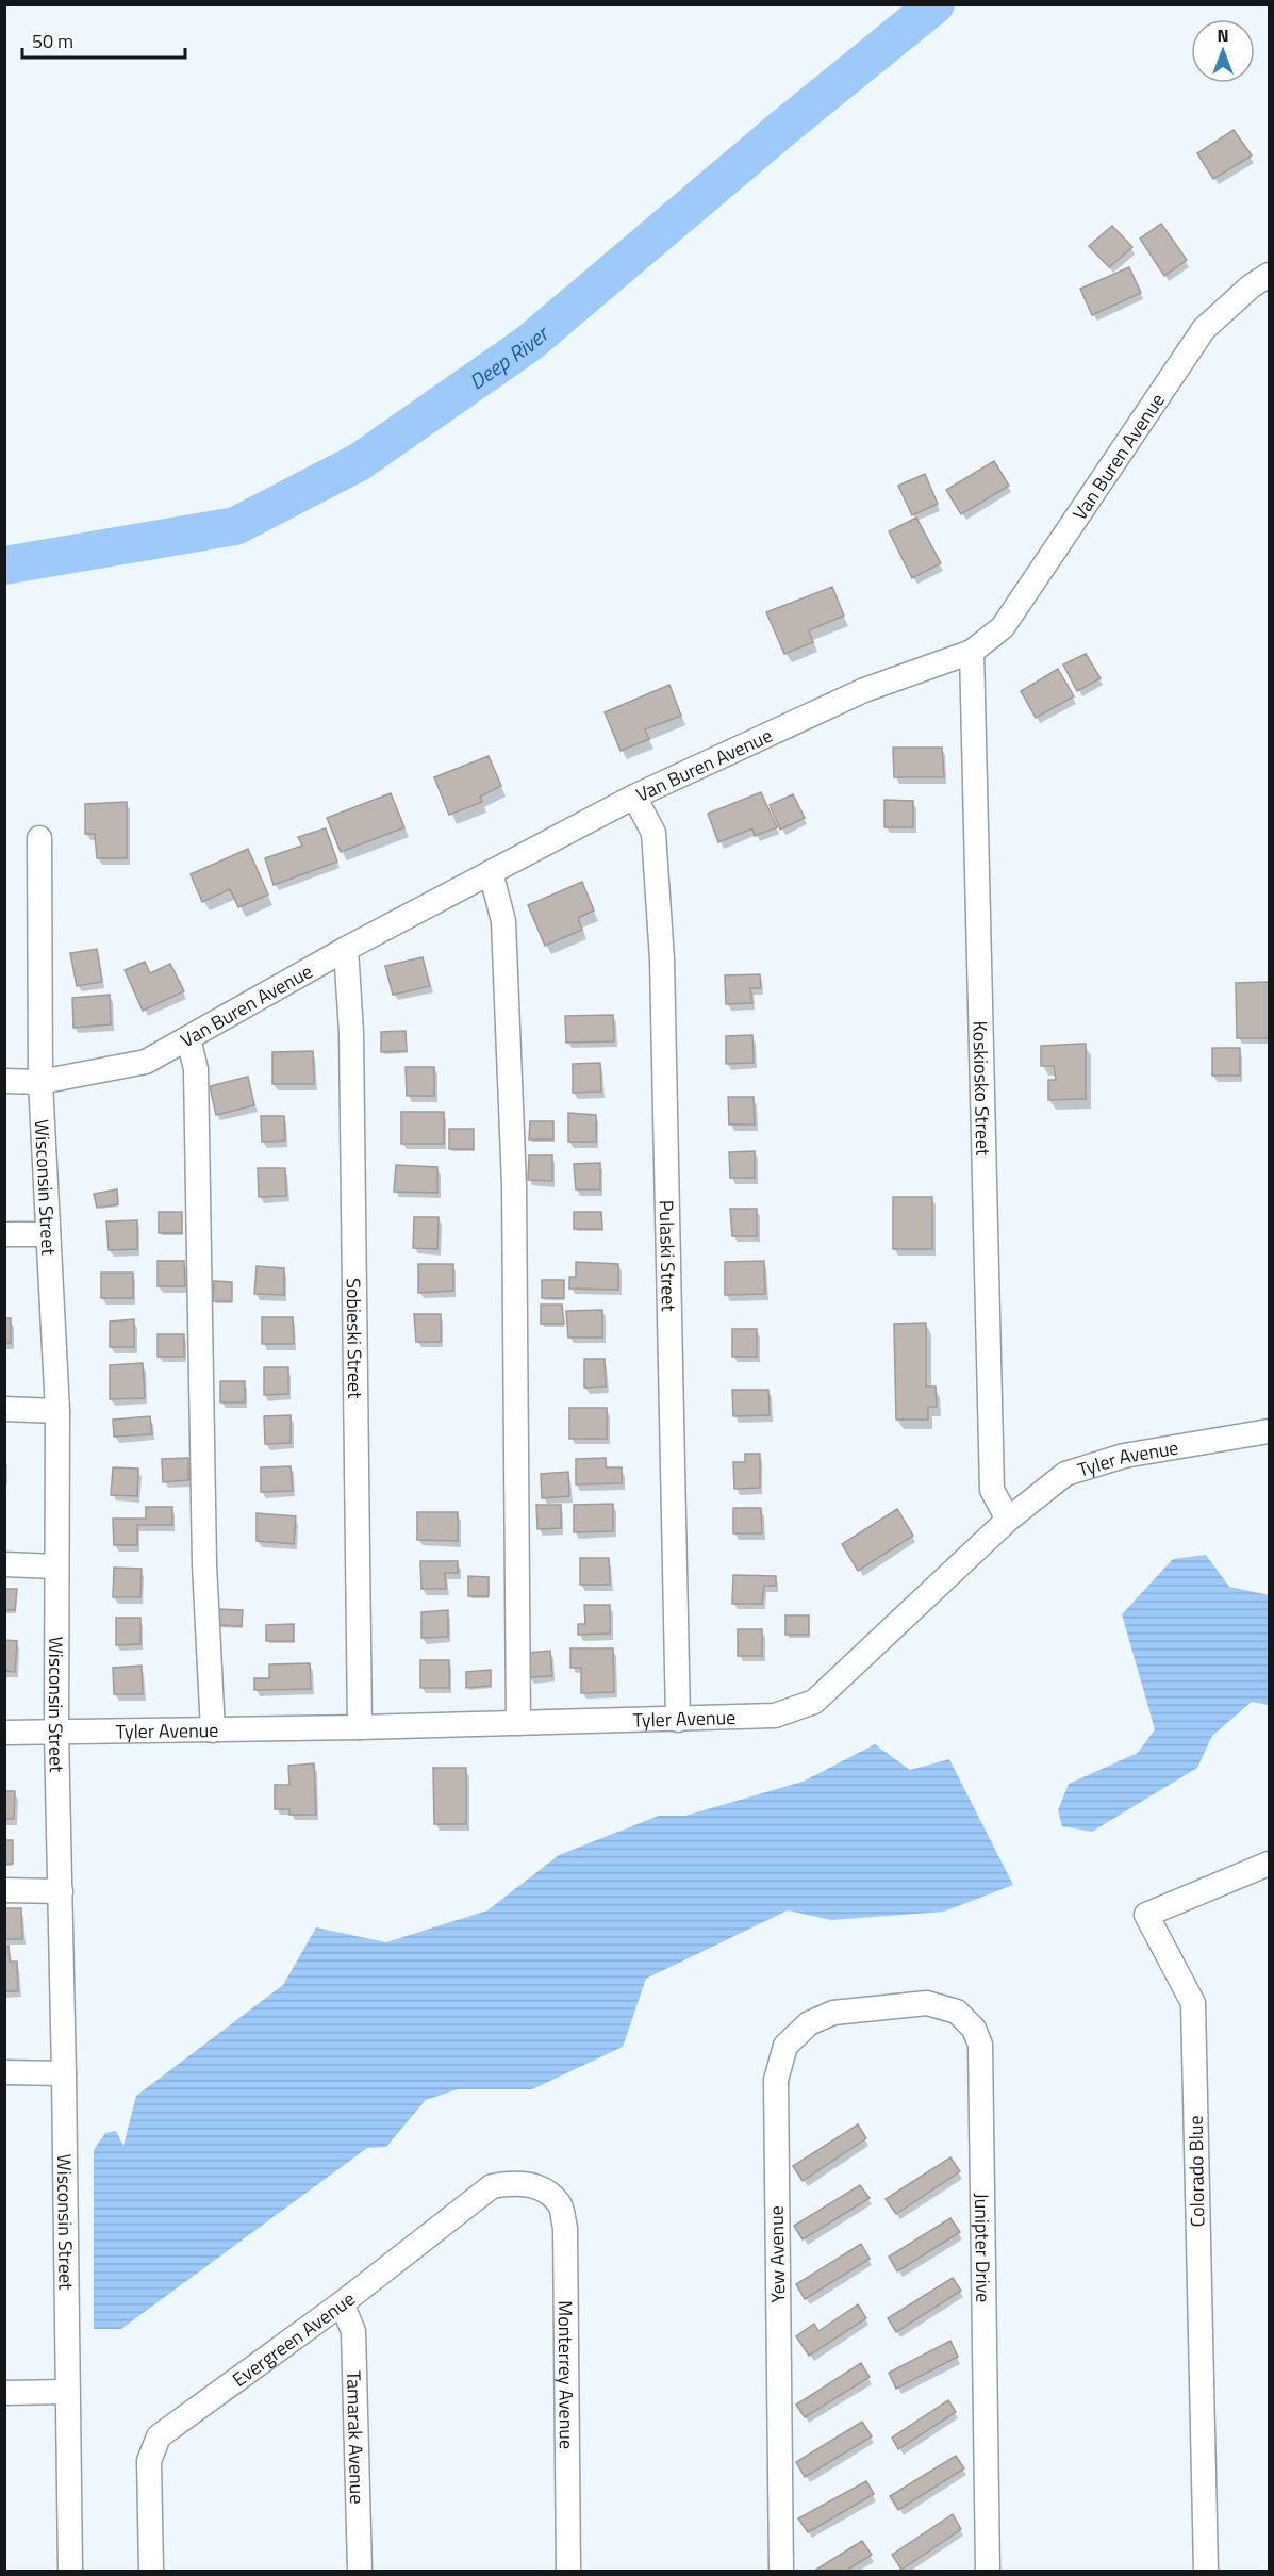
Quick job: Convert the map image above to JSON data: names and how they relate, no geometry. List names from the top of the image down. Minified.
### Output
{"streets":{"street":["Van Buren Avenue","Koskiosko Street","Wisconsin Street","Pulaski Street","Sobieski Street","Tyler Avenue","Colorado Blue","Junipter Drive","Yew Avenue","Evergreen Avenue","Monterrey Avenue","Tamarak Avenue"]},"crossings":[["Van Buren Avenue","Koskiosko Street"],["Van Buren Avenue","Wisconsin Street"],["Van Buren Avenue","Pulaski Street"],["Van Buren Avenue","Sobieski Street"],["Koskiosko Street","Tyler Avenue"],["Wisconsin Street","Tyler Avenue"],["Pulaski Street","Tyler Avenue"],["Sobieski Street","Tyler Avenue"],["Junipter Drive","Yew Avenue"],["Evergreen Avenue","Monterrey Avenue"],["Evergreen Avenue","Tamarak Avenue"]],"water":["Deep River"],"scale_bar":"50 m","north":"top"}
